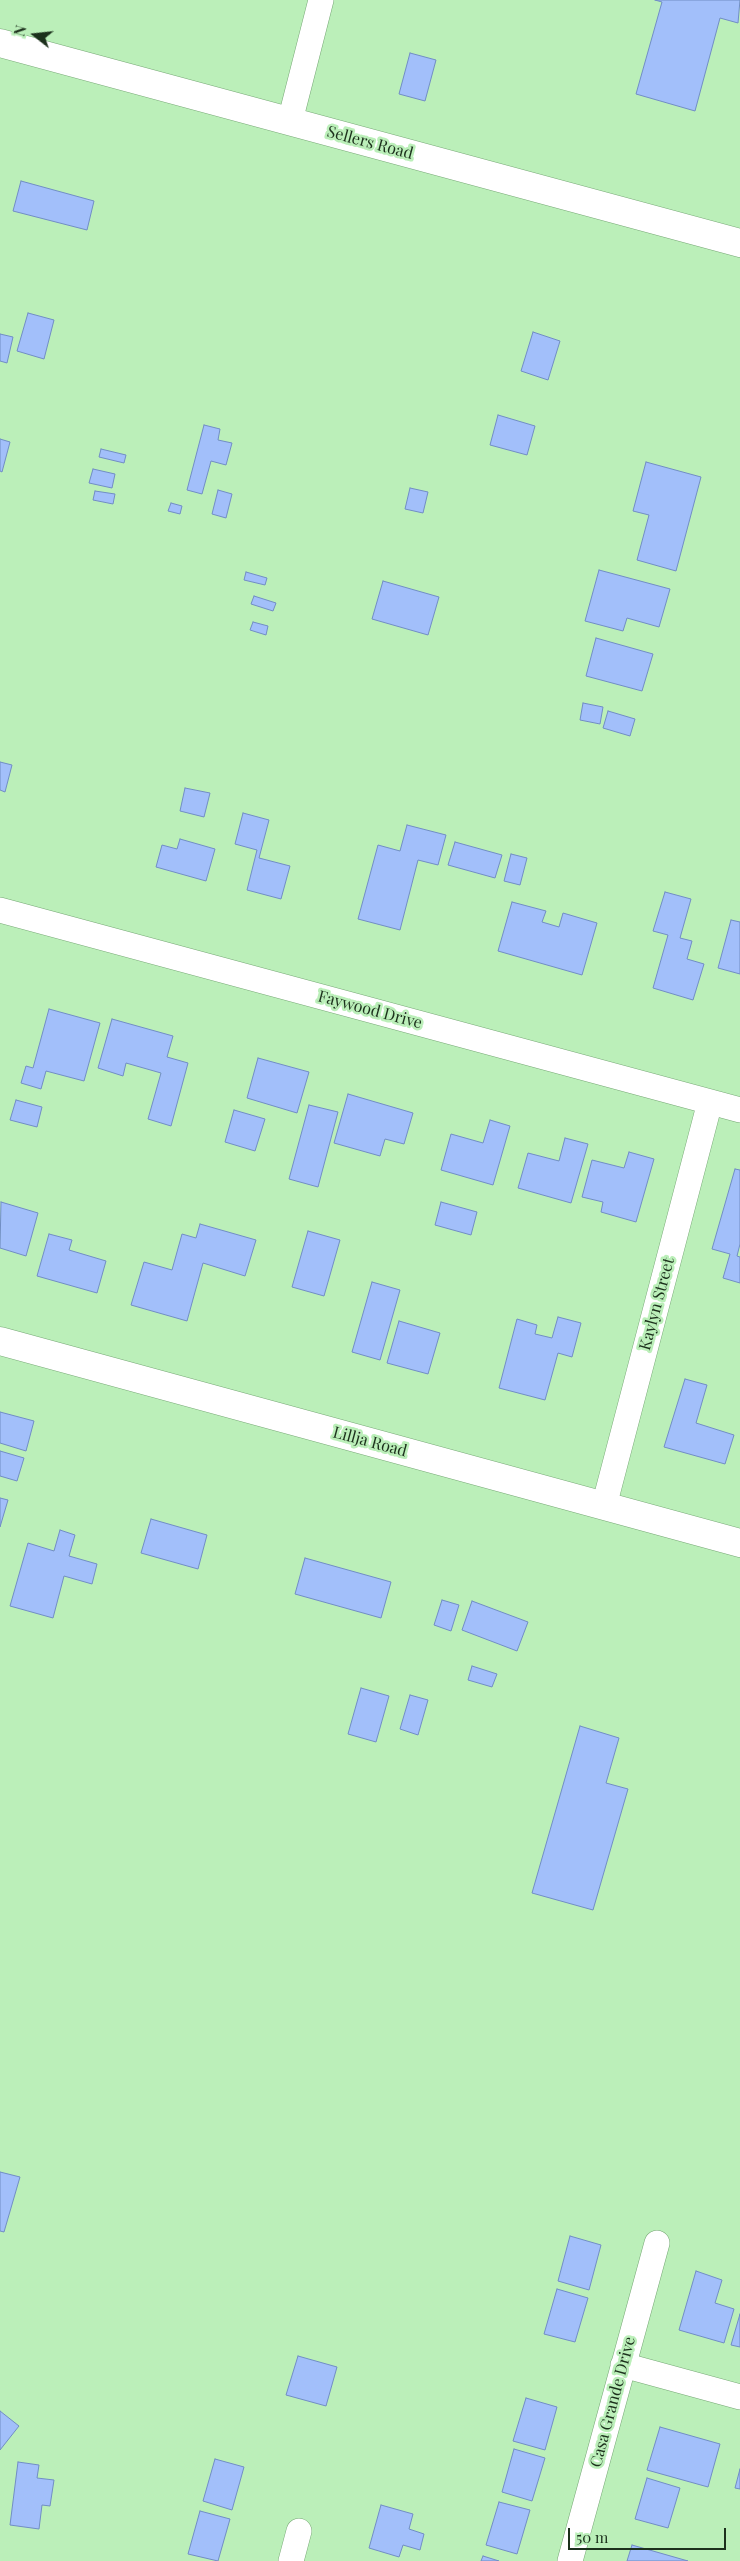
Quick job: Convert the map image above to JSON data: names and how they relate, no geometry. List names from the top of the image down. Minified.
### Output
{"streets":{"street":["Sellers Road","Faywood Drive","Kaylyn Street","Lillja Road","Casa Grande Drive"]},"crossings":[["Faywood Drive","Kaylyn Street"],["Kaylyn Street","Lillja Road"]],"scale_bar":"50 m","north":"left"}
